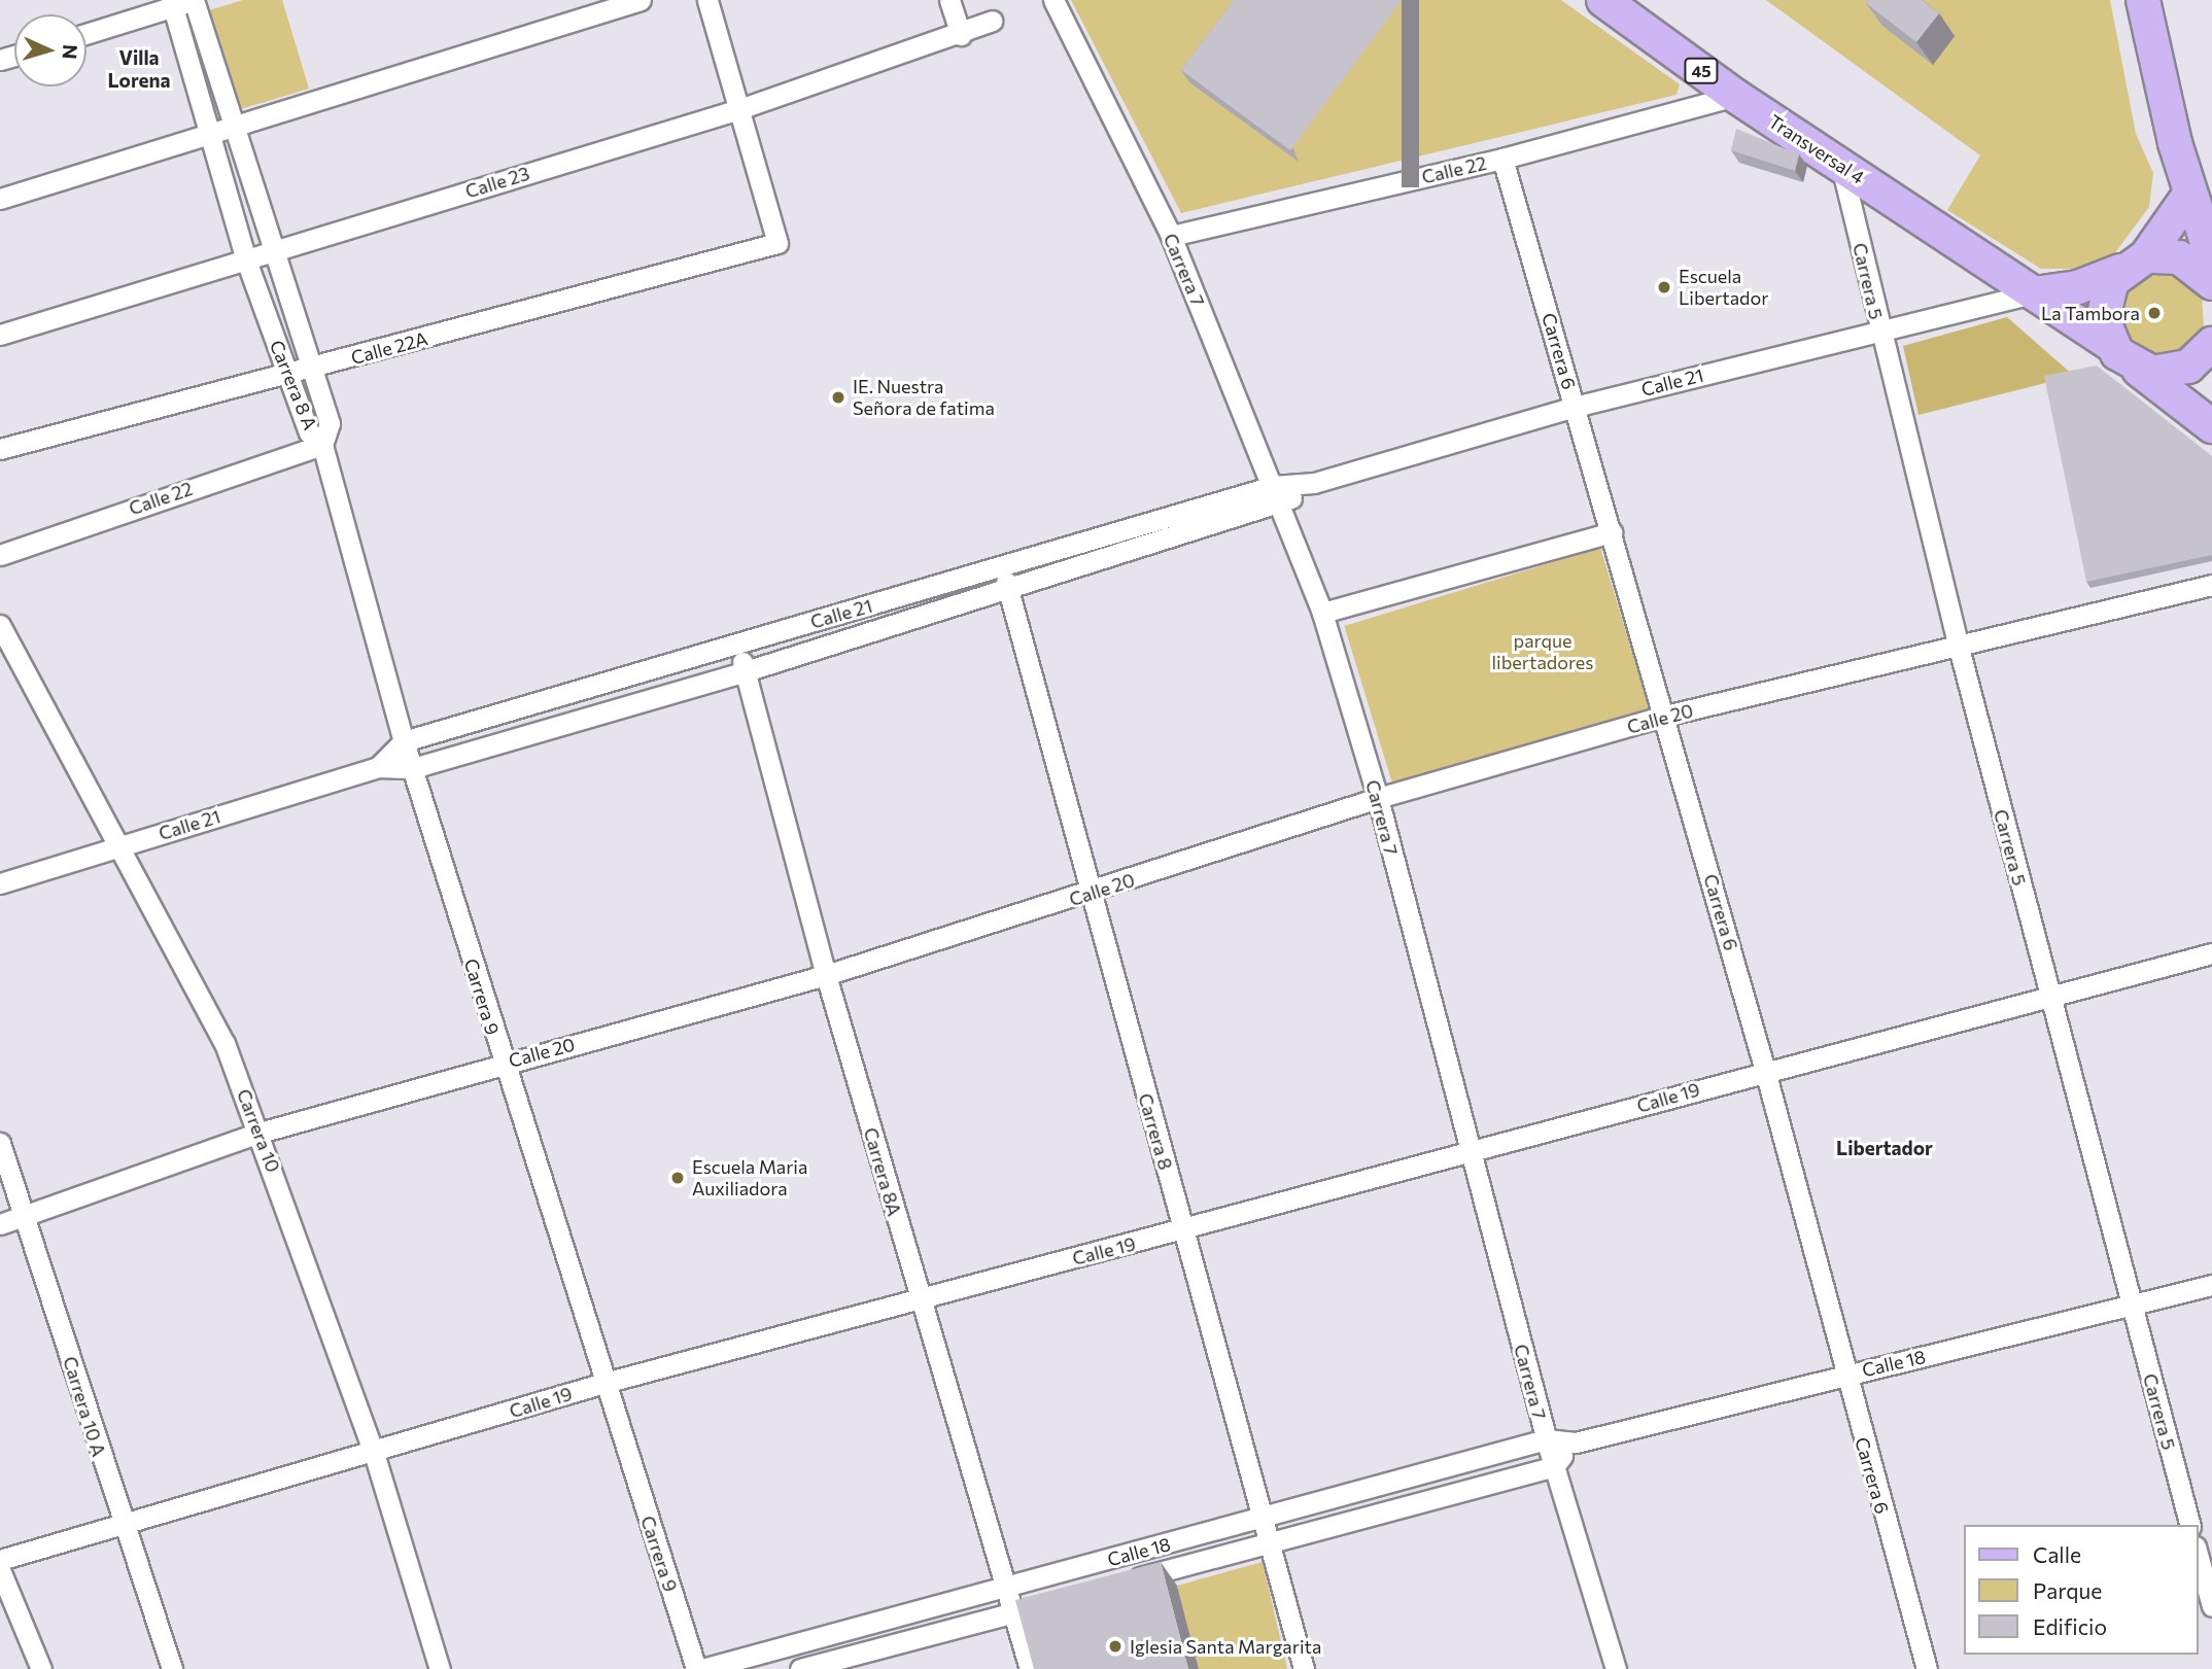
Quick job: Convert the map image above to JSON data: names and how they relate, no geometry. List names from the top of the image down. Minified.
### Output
{"streets":{"main road":["45","Transversal 4"],"street":["Calle 22","Calle 23","Carrera 7","Carrera 5","Calle 22A","Carrera 6","Calle 21","Carrera 8 A","Calle 20","Carrera 9","Calle 19","Carrera 10","Carrera 8","Carrera 8A","Calle 18","Carrera 10 A"]},"crossings":[["45","Transversal 4"],["45","Calle 21"],["Transversal 4","Calle 22"],["Transversal 4","Carrera 5"],["Transversal 4","Calle 21"],["Calle 22","Carrera 7"],["Calle 22","Carrera 6"],["Calle 22","Carrera 8 A"],["Calle 22","Carrera 9"],["Calle 23","Calle 22A"],["Calle 23","Carrera 8 A"],["Carrera 7","Calle 21"],["Carrera 7","Calle 20"],["Carrera 7","Calle 19"],["Carrera 7","Calle 18"],["Carrera 5","Calle 21"],["Carrera 5","Calle 20"],["Carrera 5","Calle 19"],["Carrera 5","Calle 18"],["Calle 22A","Carrera 8 A"],["Carrera 6","Calle 21"],["Carrera 6","Calle 20"],["Carrera 6","Calle 19"],["Carrera 6","Calle 18"],["Calle 21","Carrera 9"],["Calle 21","Carrera 10"],["Calle 21","Carrera 8"],["Calle 21","Carrera 8A"],["Carrera 8 A","Carrera 9"],["Calle 20","Carrera 9"],["Calle 20","Carrera 10"],["Calle 20","Carrera 8"],["Calle 20","Carrera 8A"],["Calle 20","Carrera 10 A"],["Carrera 9","Calle 19"],["Calle 19","Carrera 10"],["Calle 19","Carrera 8"],["Calle 19","Carrera 8A"],["Calle 19","Carrera 10 A"],["Carrera 8","Calle 18"],["Carrera 8A","Calle 18"]],"districts":["Villa Lorena","Libertador"],"parks":["parque libertadores"],"places":["Escuela Libertador","La Tambora","IE. Nuestra Señora de fatima","Escuela Maria Auxiliadora","Iglesia Santa Margarita"],"legend":["Calle","Parque","Edificio"],"north":"right"}
